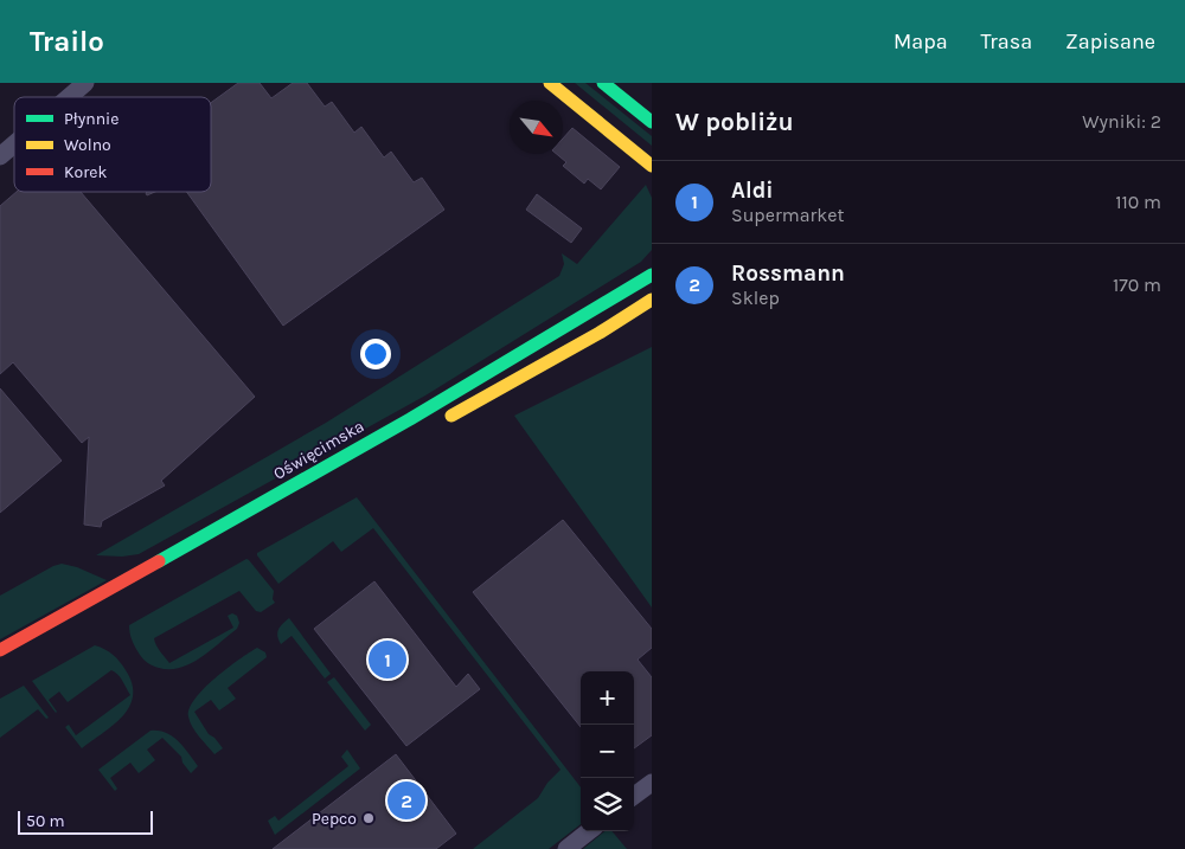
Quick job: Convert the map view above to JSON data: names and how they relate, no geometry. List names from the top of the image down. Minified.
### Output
{"streets":{"main road":["Oświęcimska"]},"places":["Pepco"],"legend":["Płynnie","Wolno","Korek"],"scale_bar":"50 m","north":"bottom right","page":{"header":"Trailo","nav":["Mapa","Trasa","Zapisane"],"heading":["W pobliżu","Wyniki: 2"],"list":[{"mark":"1","name":"Aldi","note":"Supermarket","value":"110 m"},{"mark":"2","name":"Rossmann","note":"Sklep","value":"170 m"}],"pins":["1","2"],"map_buttons":["+","−"],"scale":"50 m"}}
